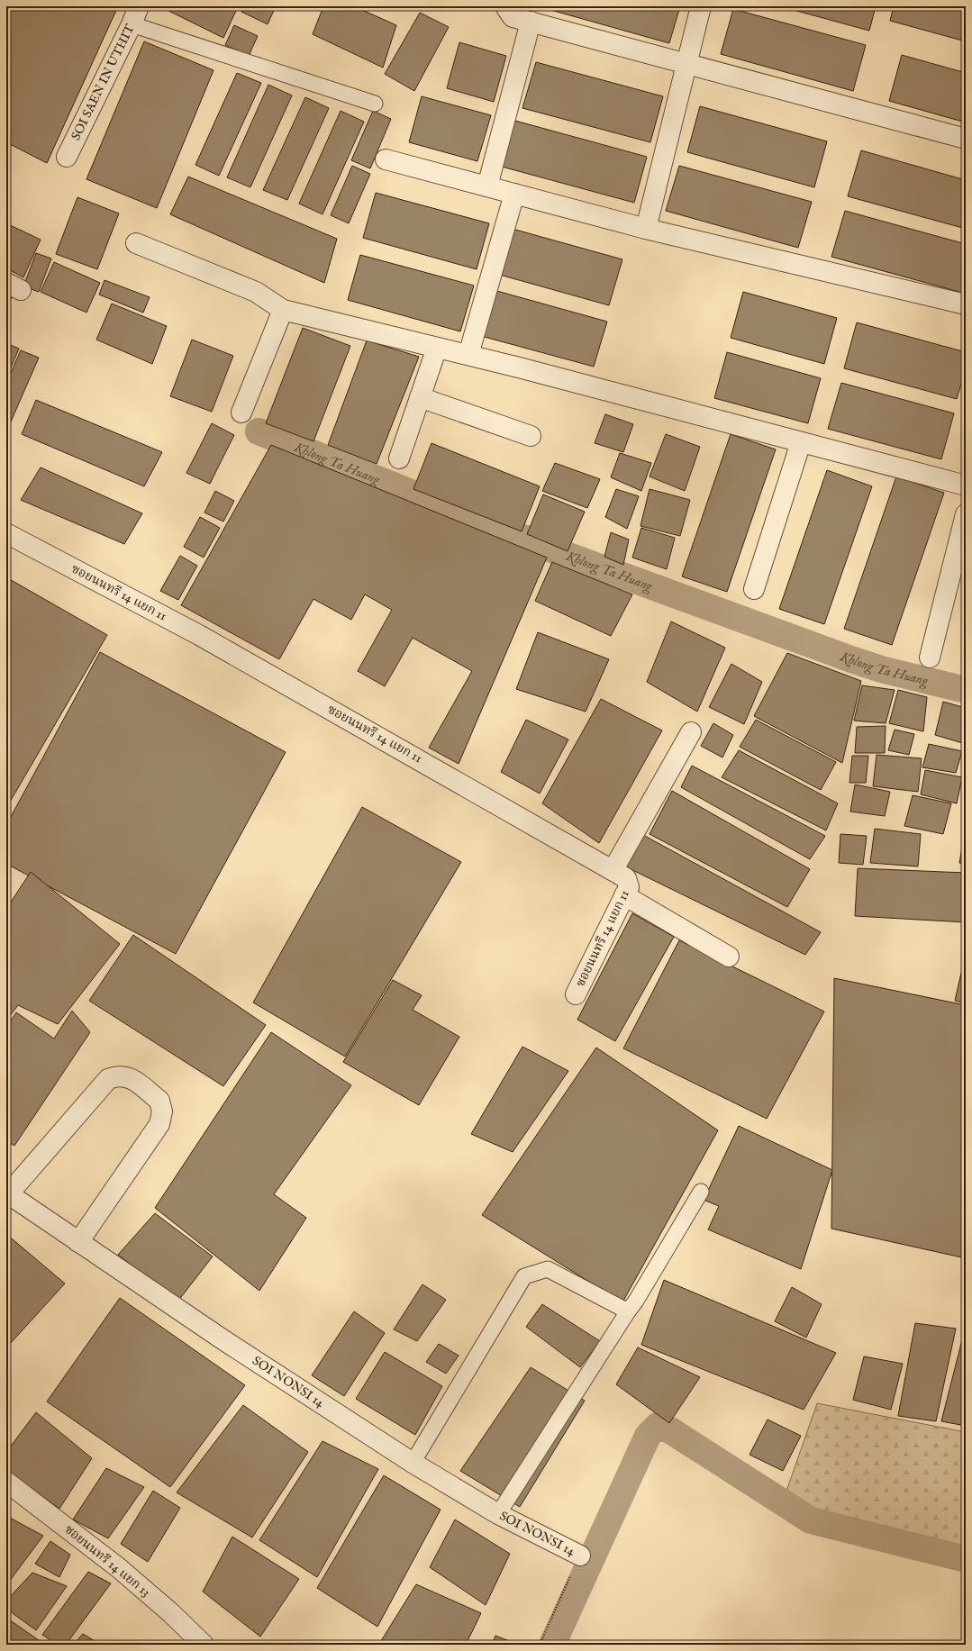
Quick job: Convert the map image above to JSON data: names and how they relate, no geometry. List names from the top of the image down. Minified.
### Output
{"streets":{"street":["SOI SAEN IN UTHIT","ซอยนนทรี 14 แยก 11","SOI NONSI 14","ซอยนนทรี 14 แยก 13"]},"water":["Khlong Ta Huang"]}
